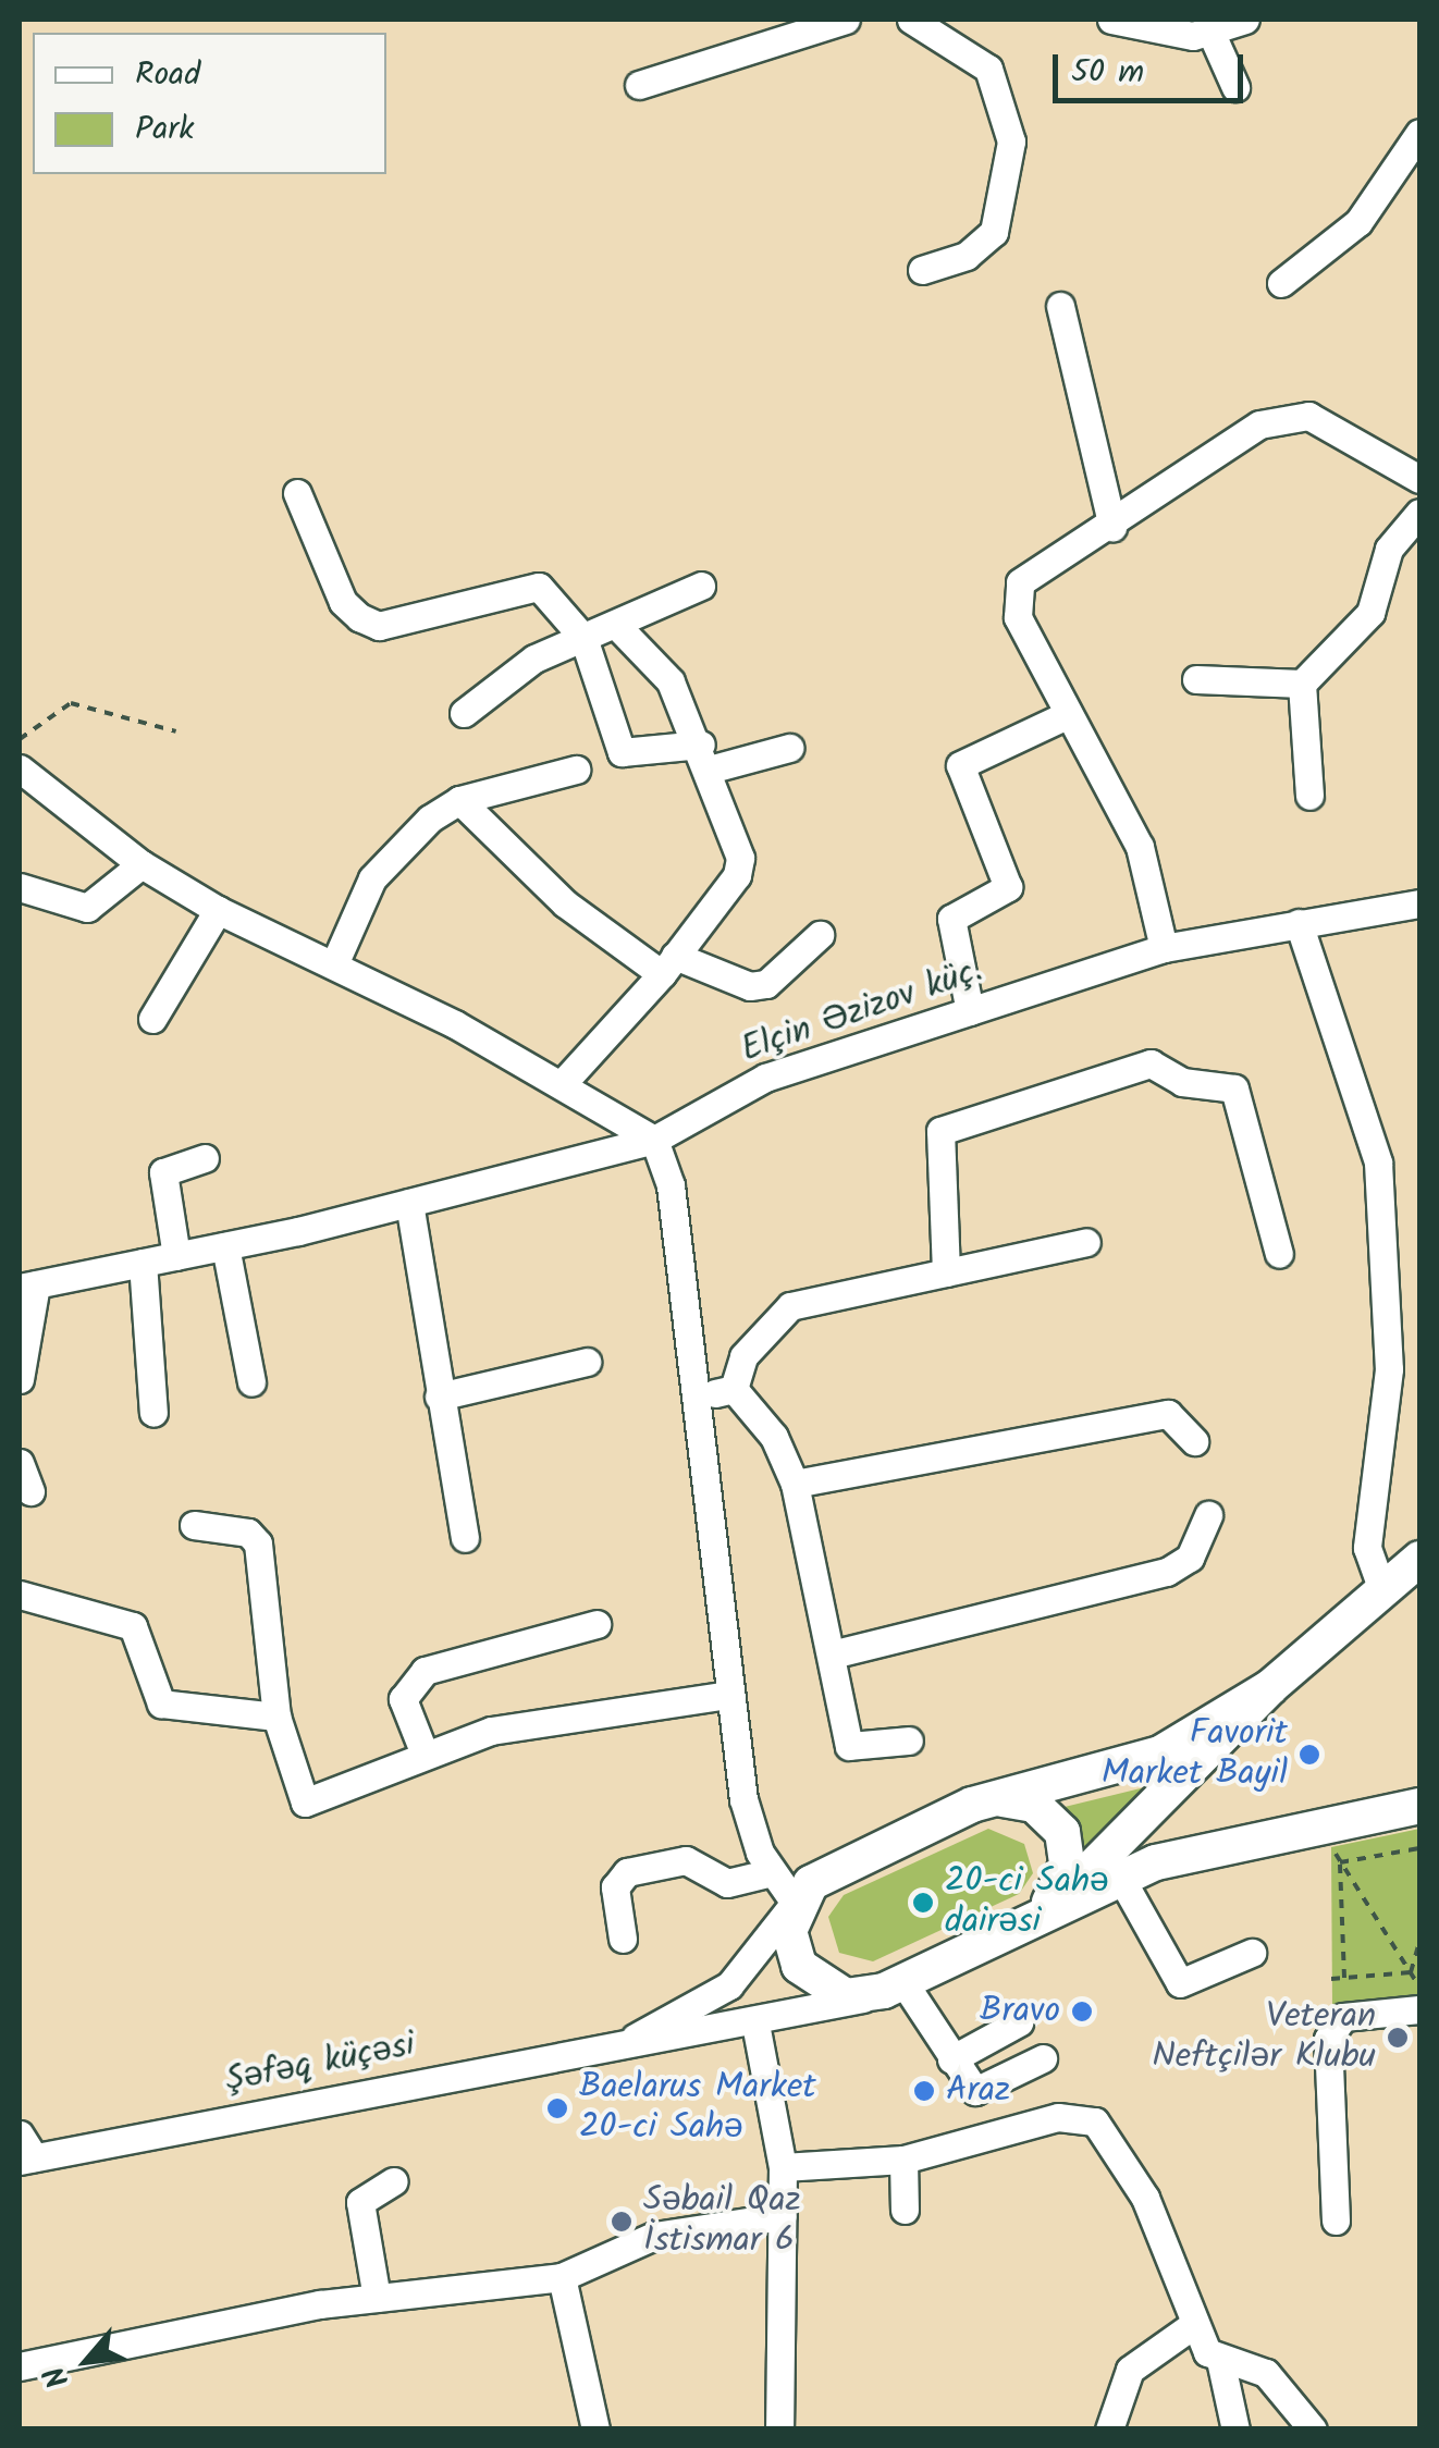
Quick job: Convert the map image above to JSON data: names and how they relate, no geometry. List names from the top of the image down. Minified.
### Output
{"streets":{"street":["Elçin Əzizov küç.","Şəfəq küçəsi"]},"places":["Favorit Market Bayil","20-ci Sahə dairəsi","Bravo","Veteran Neftçilər Klubu","Araz","Baelarus Market 20-ci Sahə","Səbail Qaz İstismar 6"],"legend":["Road","Park"],"scale_bar":"50 m","north":"bottom left"}
